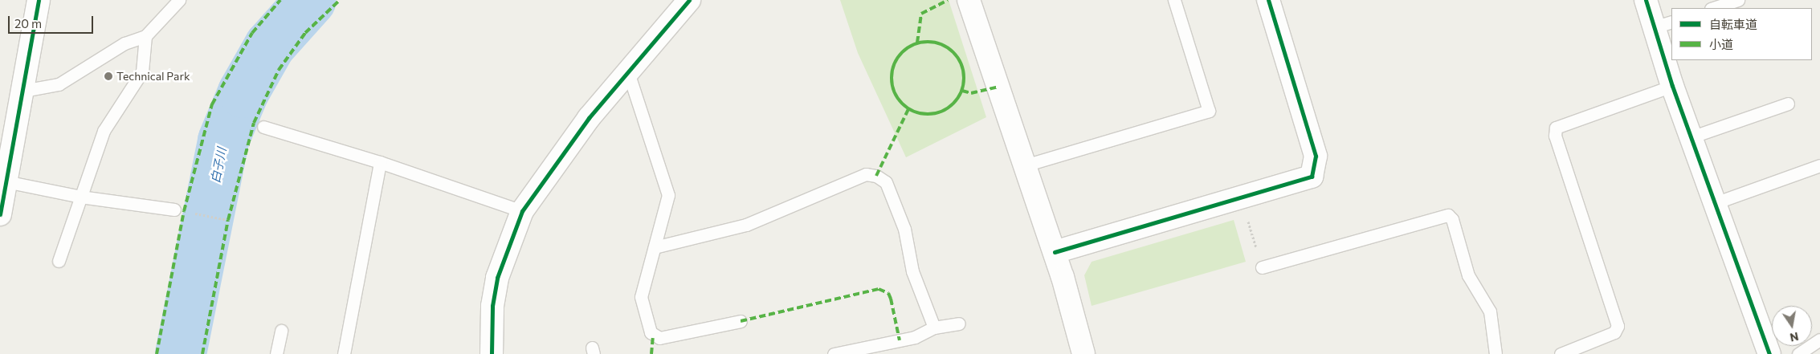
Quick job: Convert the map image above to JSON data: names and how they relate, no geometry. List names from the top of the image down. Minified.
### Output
{"water":["白子川"],"places":["Technical Park"],"legend":["自転車道","小道"],"scale_bar":"20 m","north":"bottom"}
